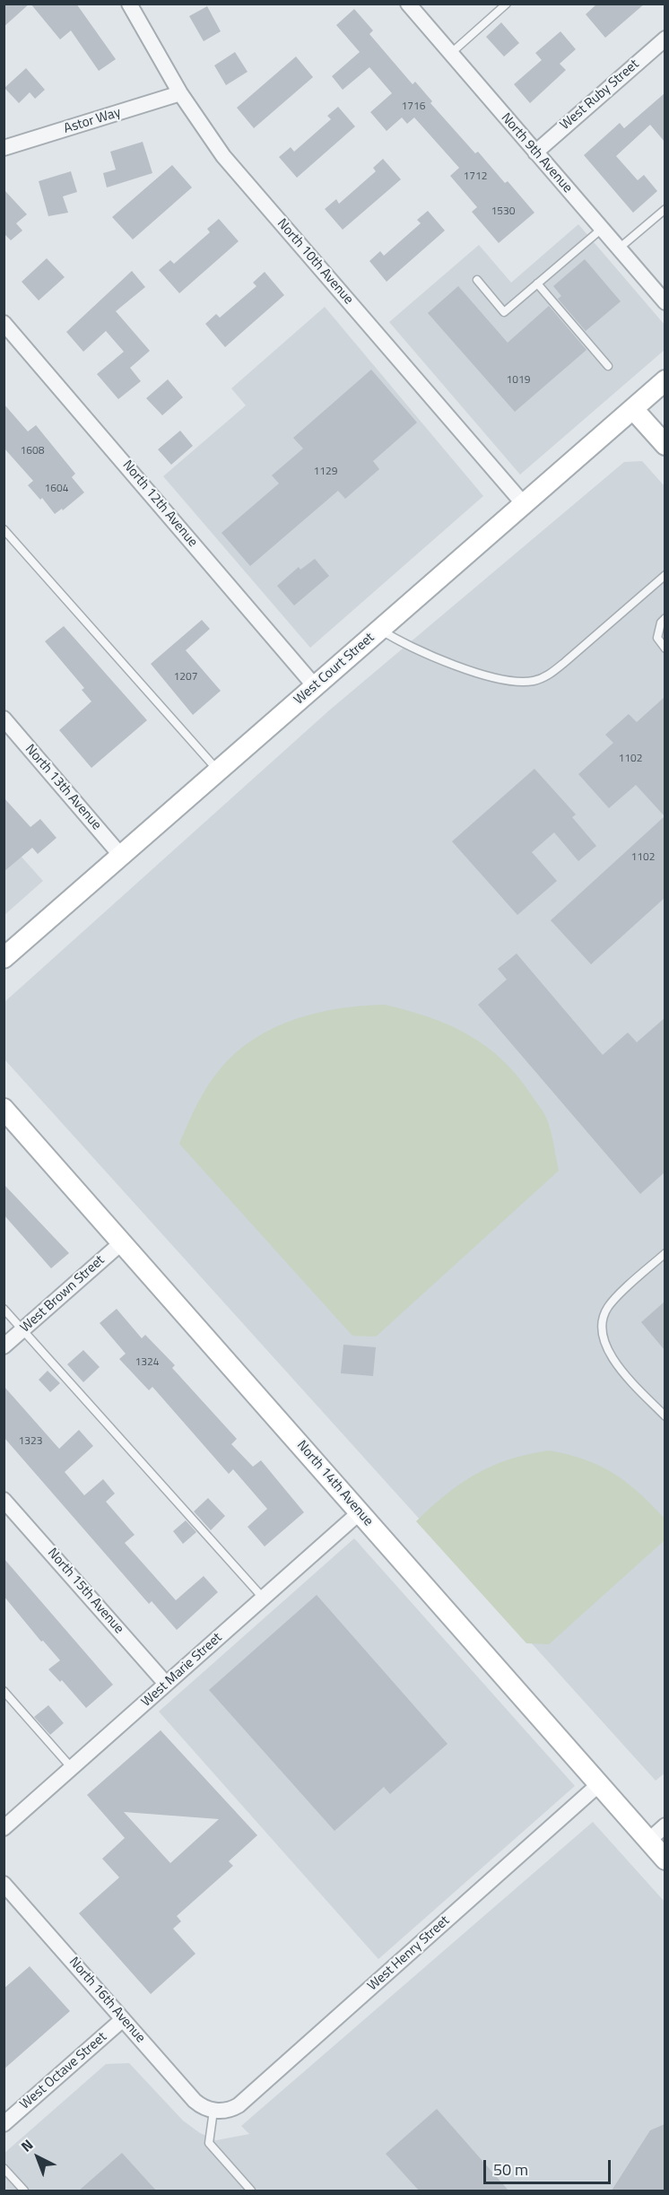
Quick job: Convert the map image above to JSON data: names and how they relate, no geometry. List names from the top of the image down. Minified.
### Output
{"streets":{"street":["West Ruby Street","Astor Way","North 9th Avenue","North 10th Avenue","North 12th Avenue","West Court Street","North 13th Avenue","West Brown Street","North 14th Avenue","North 15th Avenue","West Marie Street","West Henry Street","North 16th Avenue","West Octave Street"]},"crossings":[["West Ruby Street","North 9th Avenue"],["Astor Way","North 10th Avenue"],["North 10th Avenue","West Court Street"],["North 12th Avenue","West Court Street"],["West Court Street","North 13th Avenue"],["West Brown Street","North 14th Avenue"],["North 14th Avenue","West Marie Street"],["North 14th Avenue","West Henry Street"],["North 15th Avenue","West Marie Street"],["West Henry Street","North 16th Avenue"],["North 16th Avenue","West Octave Street"]],"house_numbers":["1716","1712","1530","1019","1608","1129","1604","1207","1102","1102","1324","1323"],"scale_bar":"50 m","north":"top left"}
